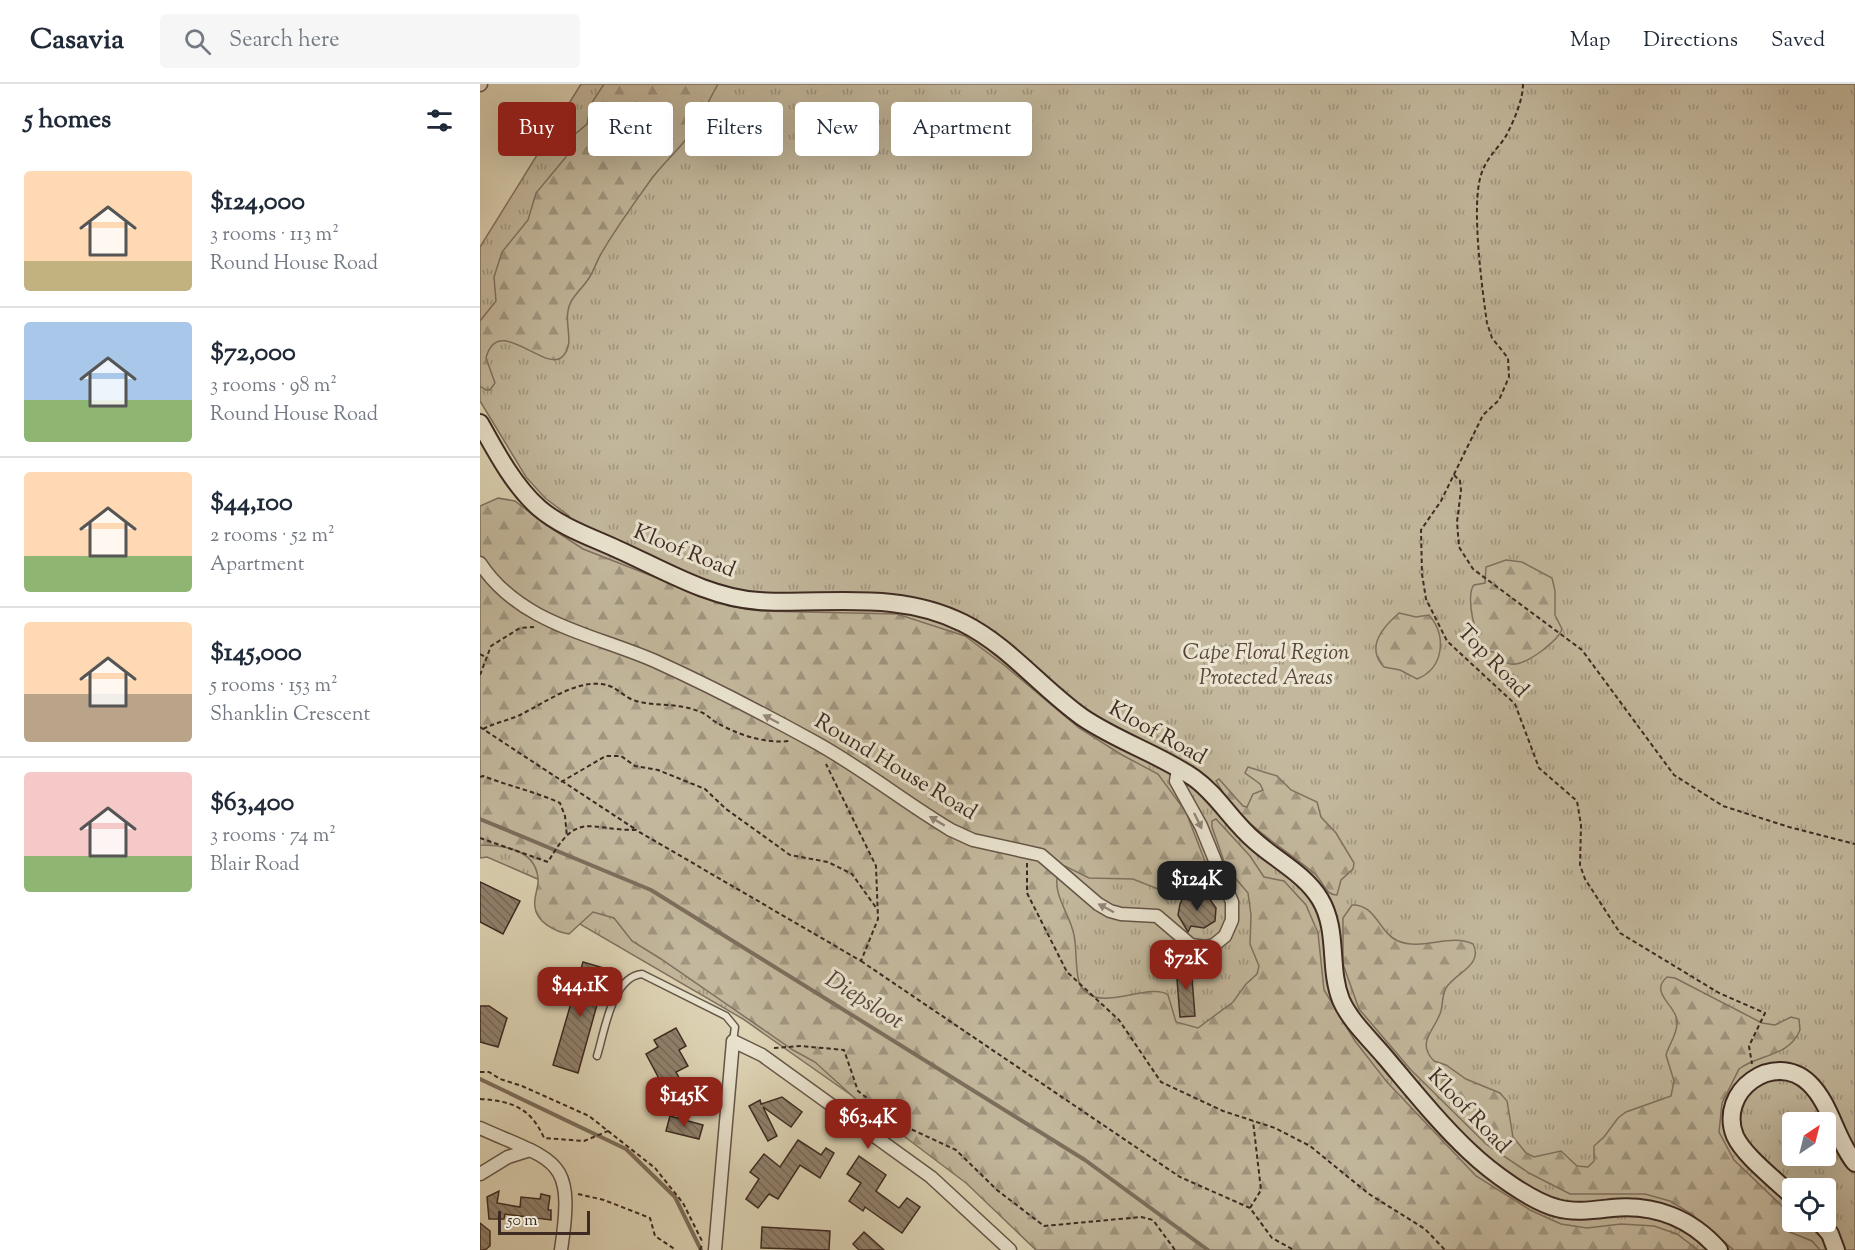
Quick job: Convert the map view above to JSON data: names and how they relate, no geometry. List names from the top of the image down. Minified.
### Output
{"streets":{"main road":["Kloof Road"],"street":["Round House Road"],"path":["Top Road"]},"crossings":[["Kloof Road","Round House Road"]],"water":["Diepsloot"],"parks":["Cape Floral Region Protected Areas"],"scale_bar":"50 m","north":"top right","page":{"header":"Casavia","search":"Search here","nav":["Map","Directions","Saved"],"heading":"5 homes","chip":["Buy","Rent","Filters","New","Apartment"],"list":[{"name":"$124,000","note":"3 rooms · 113 m² · Round House Road"},{"name":"$72,000","note":"3 rooms · 98 m² · Round House Road"},{"name":"$44,100","note":"2 rooms · 52 m² · Apartment"},{"name":"$145,000","note":"5 rooms · 153 m² · Shanklin Crescent"},{"name":"$63,400","note":"3 rooms · 74 m² · Blair Road"}],"price":["$124K","$72K","$44.1K","$145K","$63.4K"],"scale":"50 m"}}
